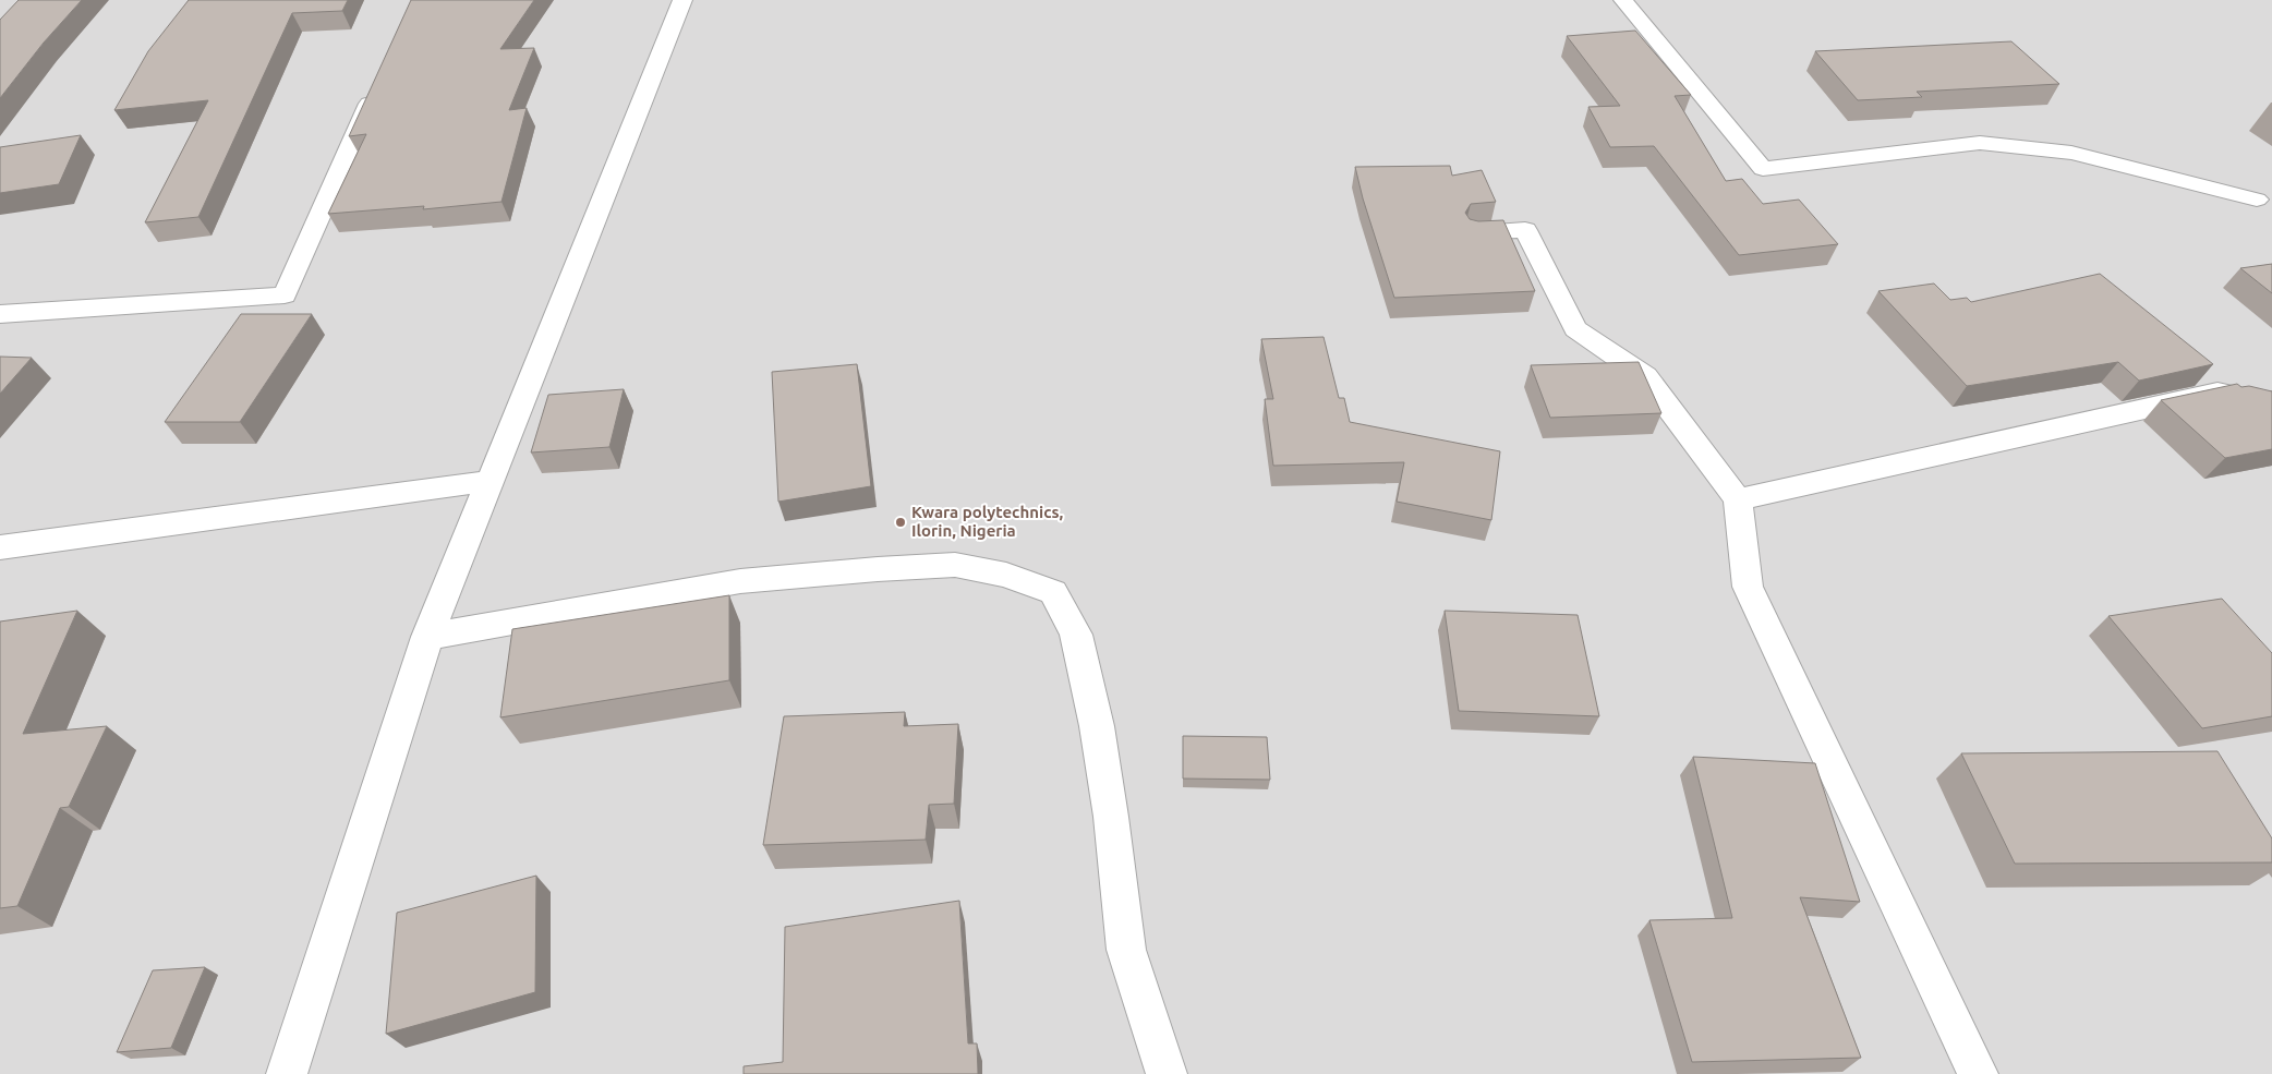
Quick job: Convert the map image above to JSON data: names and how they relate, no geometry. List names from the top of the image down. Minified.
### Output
{"places":["Kwara polytechnics, Ilorin, Nigeria"]}
